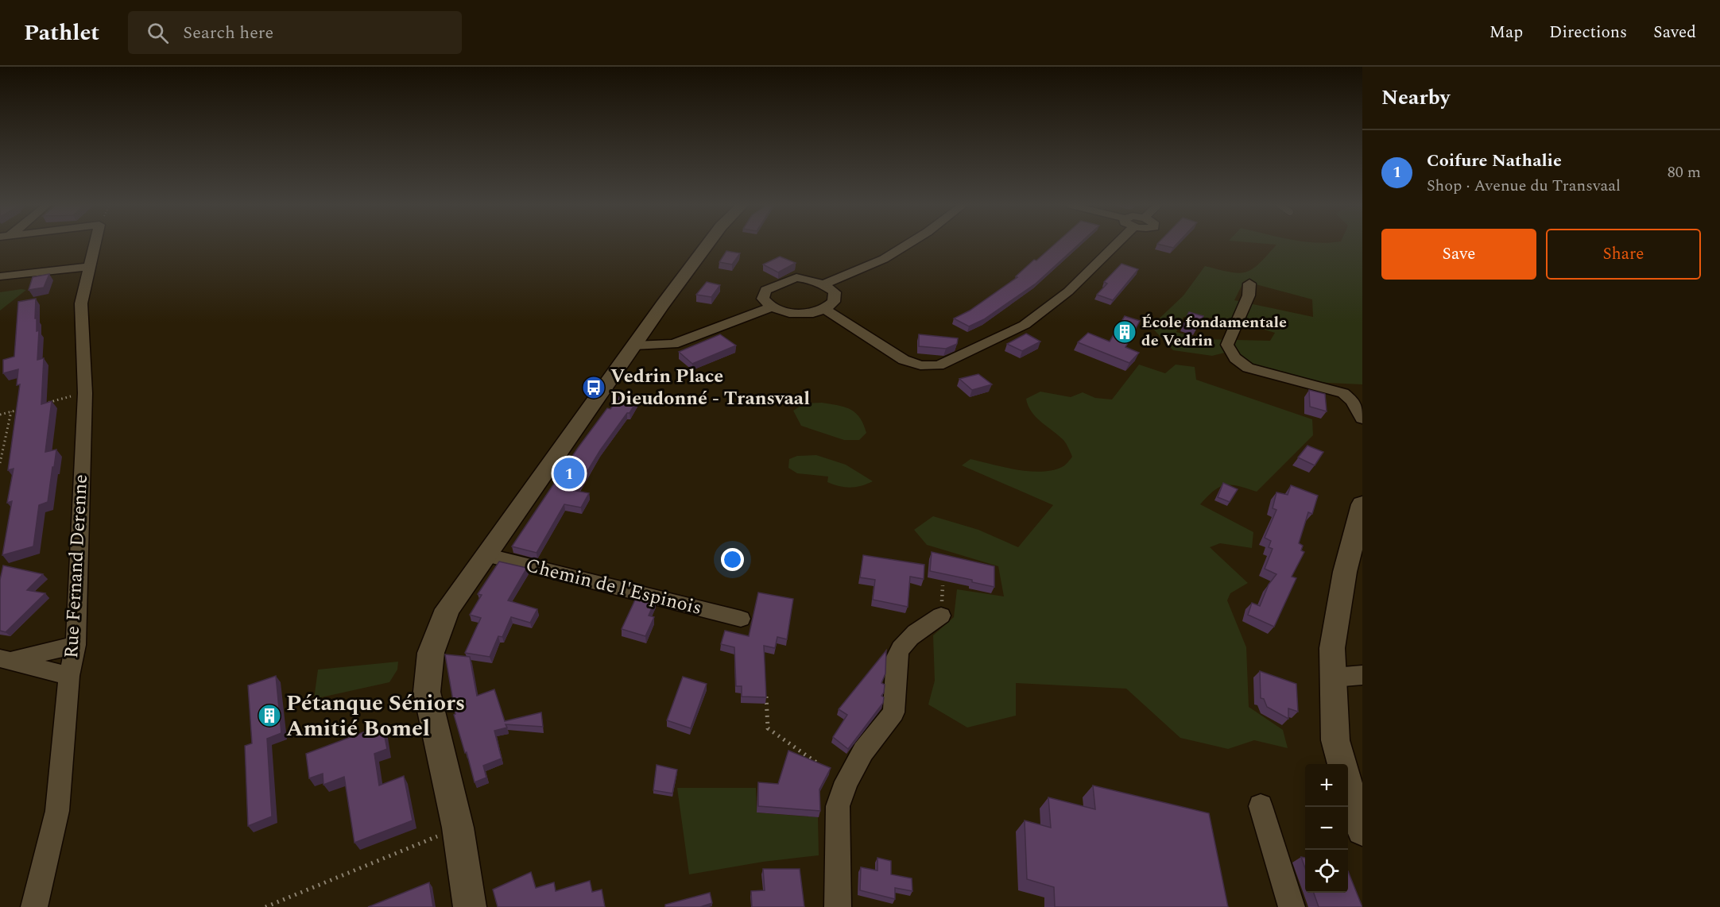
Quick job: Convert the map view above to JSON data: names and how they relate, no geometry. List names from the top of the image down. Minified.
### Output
{"streets":{"street":["Rue Fernand Derenne","Chemin de l'Espinois"]},"places":{"building":["École fondamentale de Vedrin","Pétanque Séniors Amitié Bomel"],"bus stop":["Vedrin Place Dieudonné - Transvaal"]},"page":{"header":"Pathlet","search":"Search here","nav":["Map","Directions","Saved"],"heading":"Nearby","list":[{"mark":"1","name":"Coifure Nathalie","note":"Shop · Avenue du Transvaal","value":"80 m"}],"buttons":["Save","Share"],"pins":"1","map_buttons":["+","−"]}}
